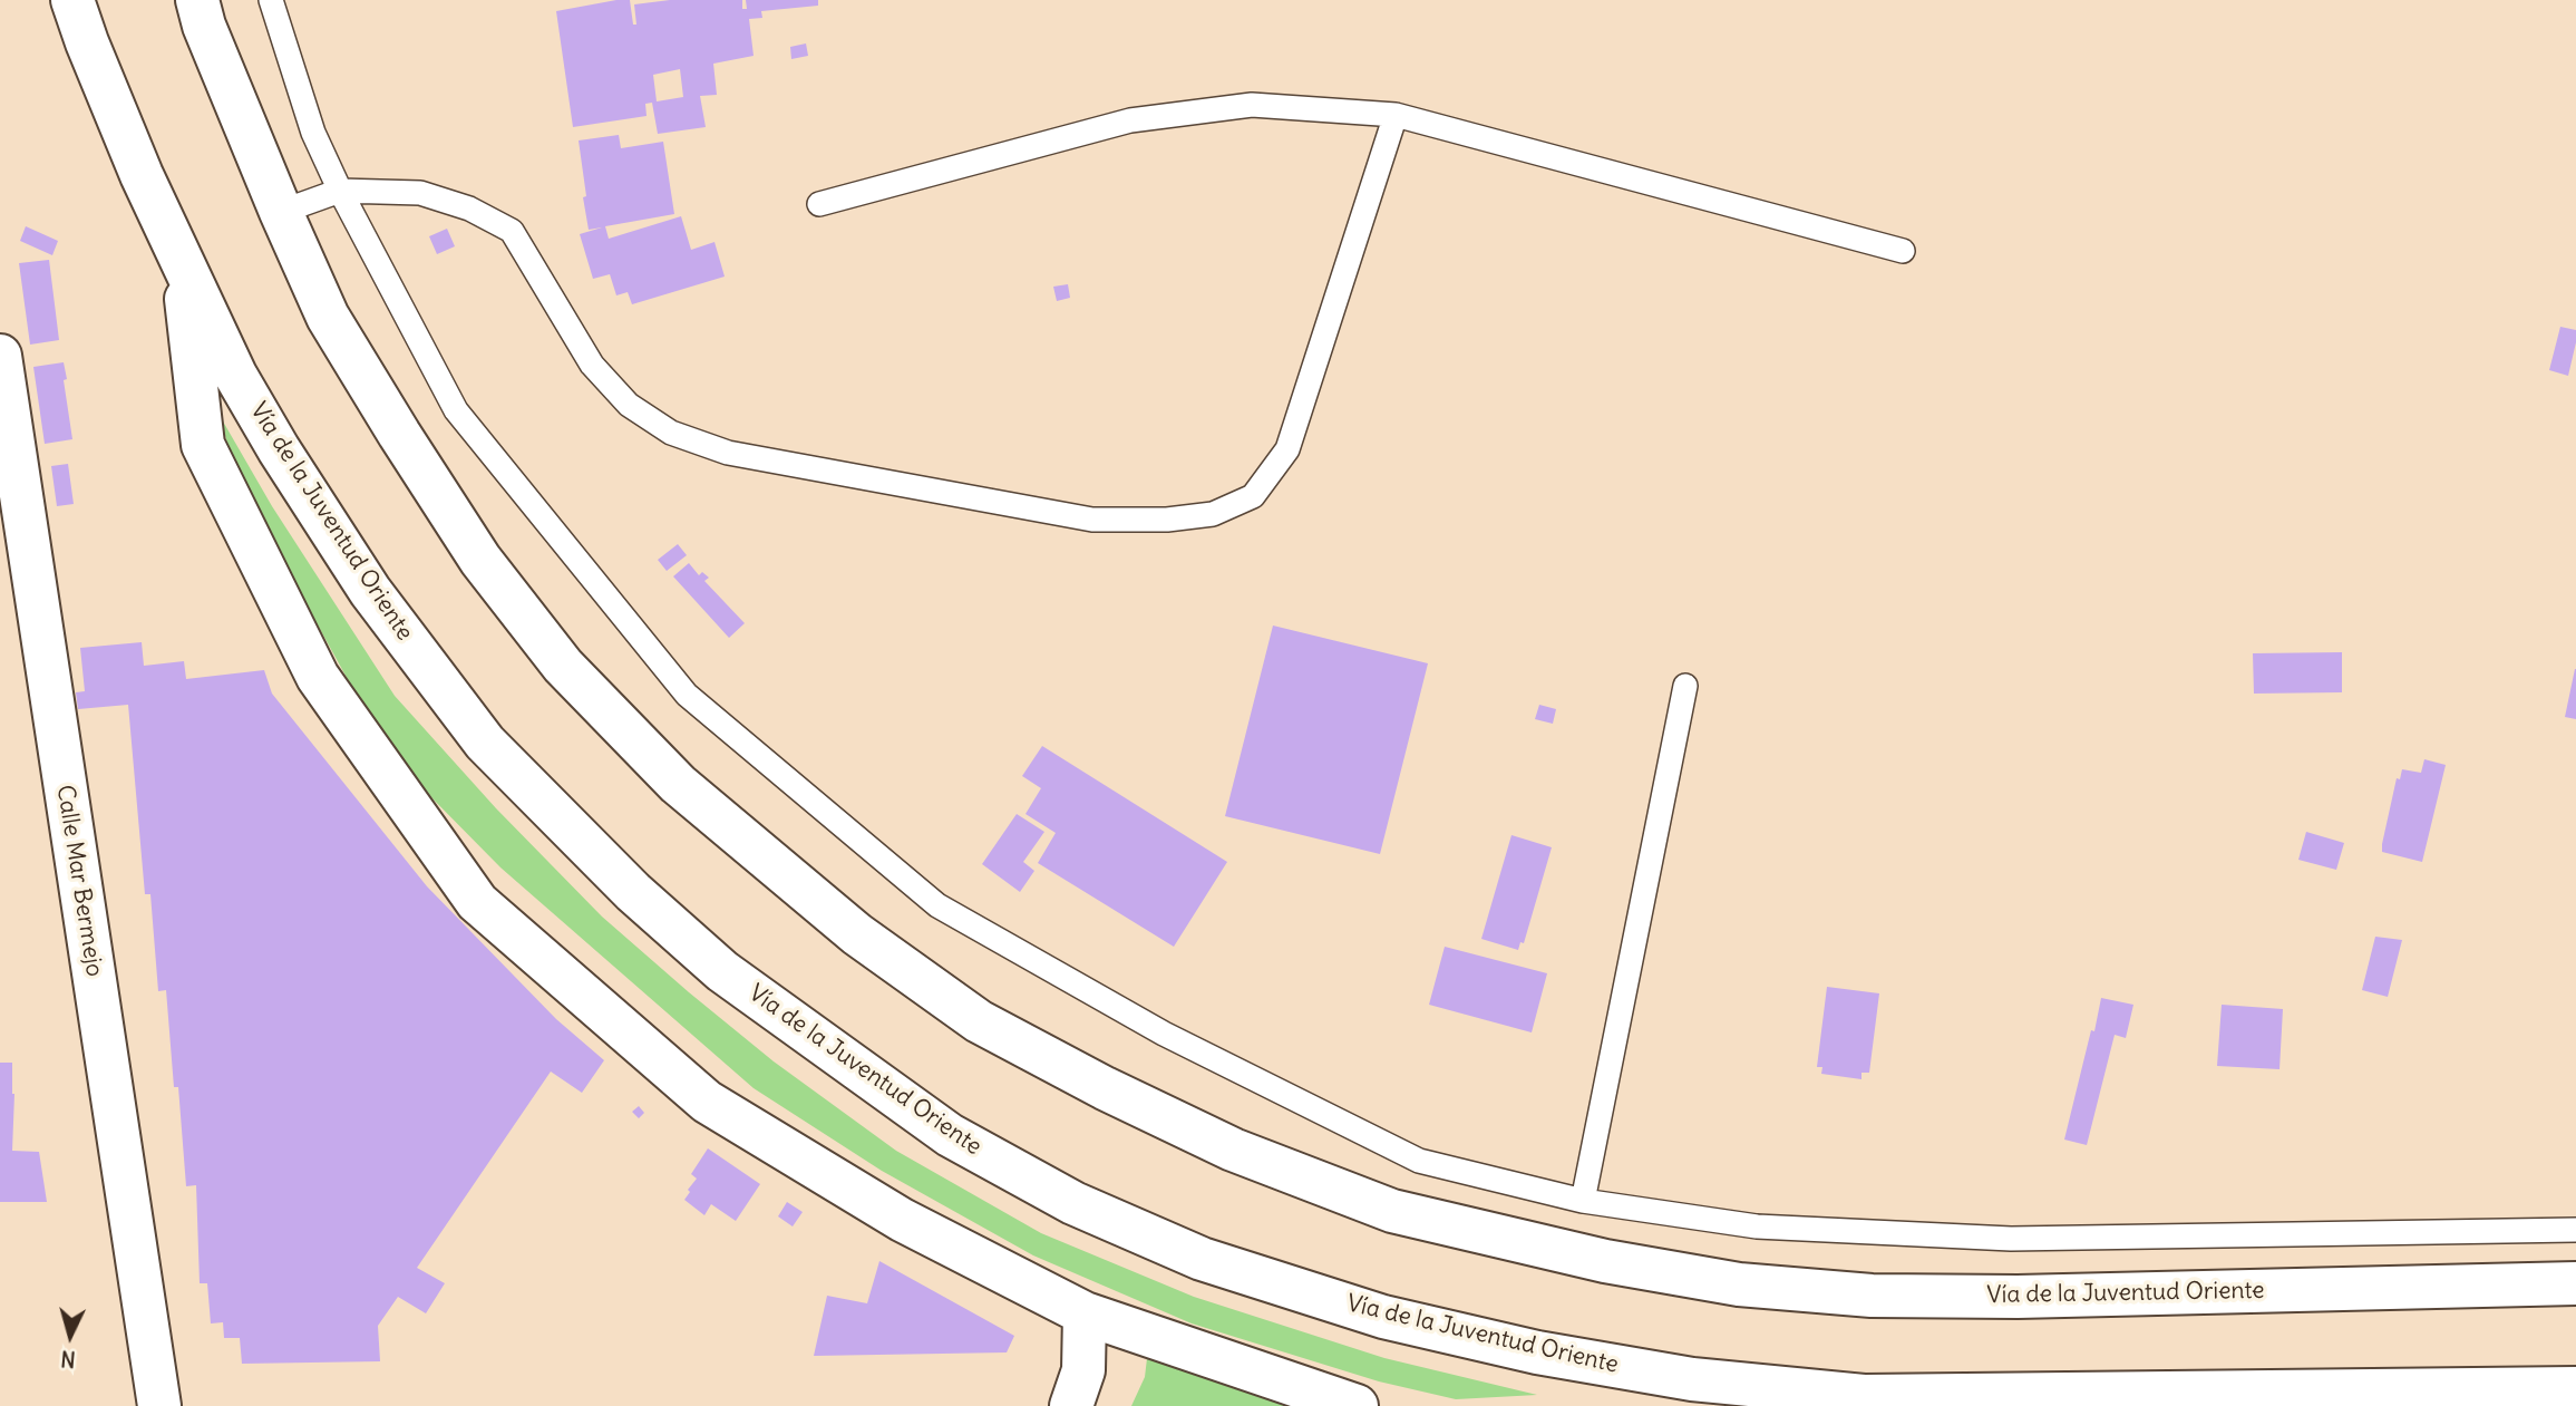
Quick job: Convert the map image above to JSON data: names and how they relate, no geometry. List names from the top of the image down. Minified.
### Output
{"streets":{"main road":["Vía de la Juventud Oriente","Calle Mar Bermejo"]},"north":"bottom"}
